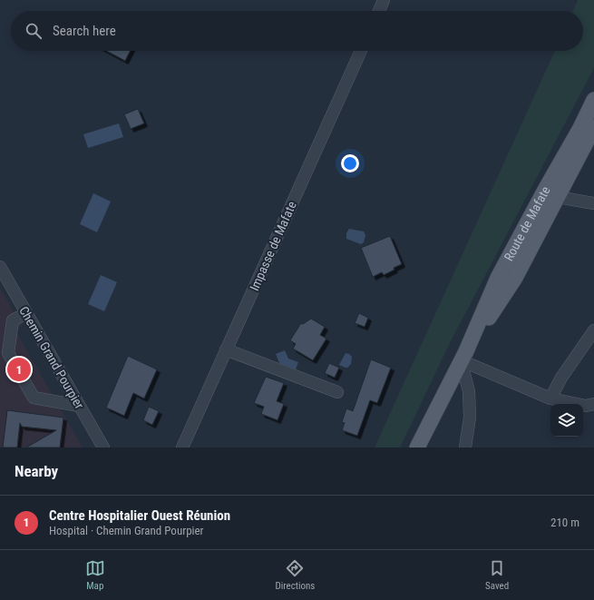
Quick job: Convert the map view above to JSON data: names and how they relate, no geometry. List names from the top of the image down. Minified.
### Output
{"streets":{"main road":["Route de Mafate"],"street":["Impasse de Mafate","Chemin Grand Pourpier"]},"page":{"search":"Search here","pins":"1","heading":"Nearby","list":[{"mark":"1","name":"Centre Hospitalier Ouest Réunion","note":"Hospital · Chemin Grand Pourpier","value":"210 m"}],"nav":["Map","Directions","Saved"]}}
